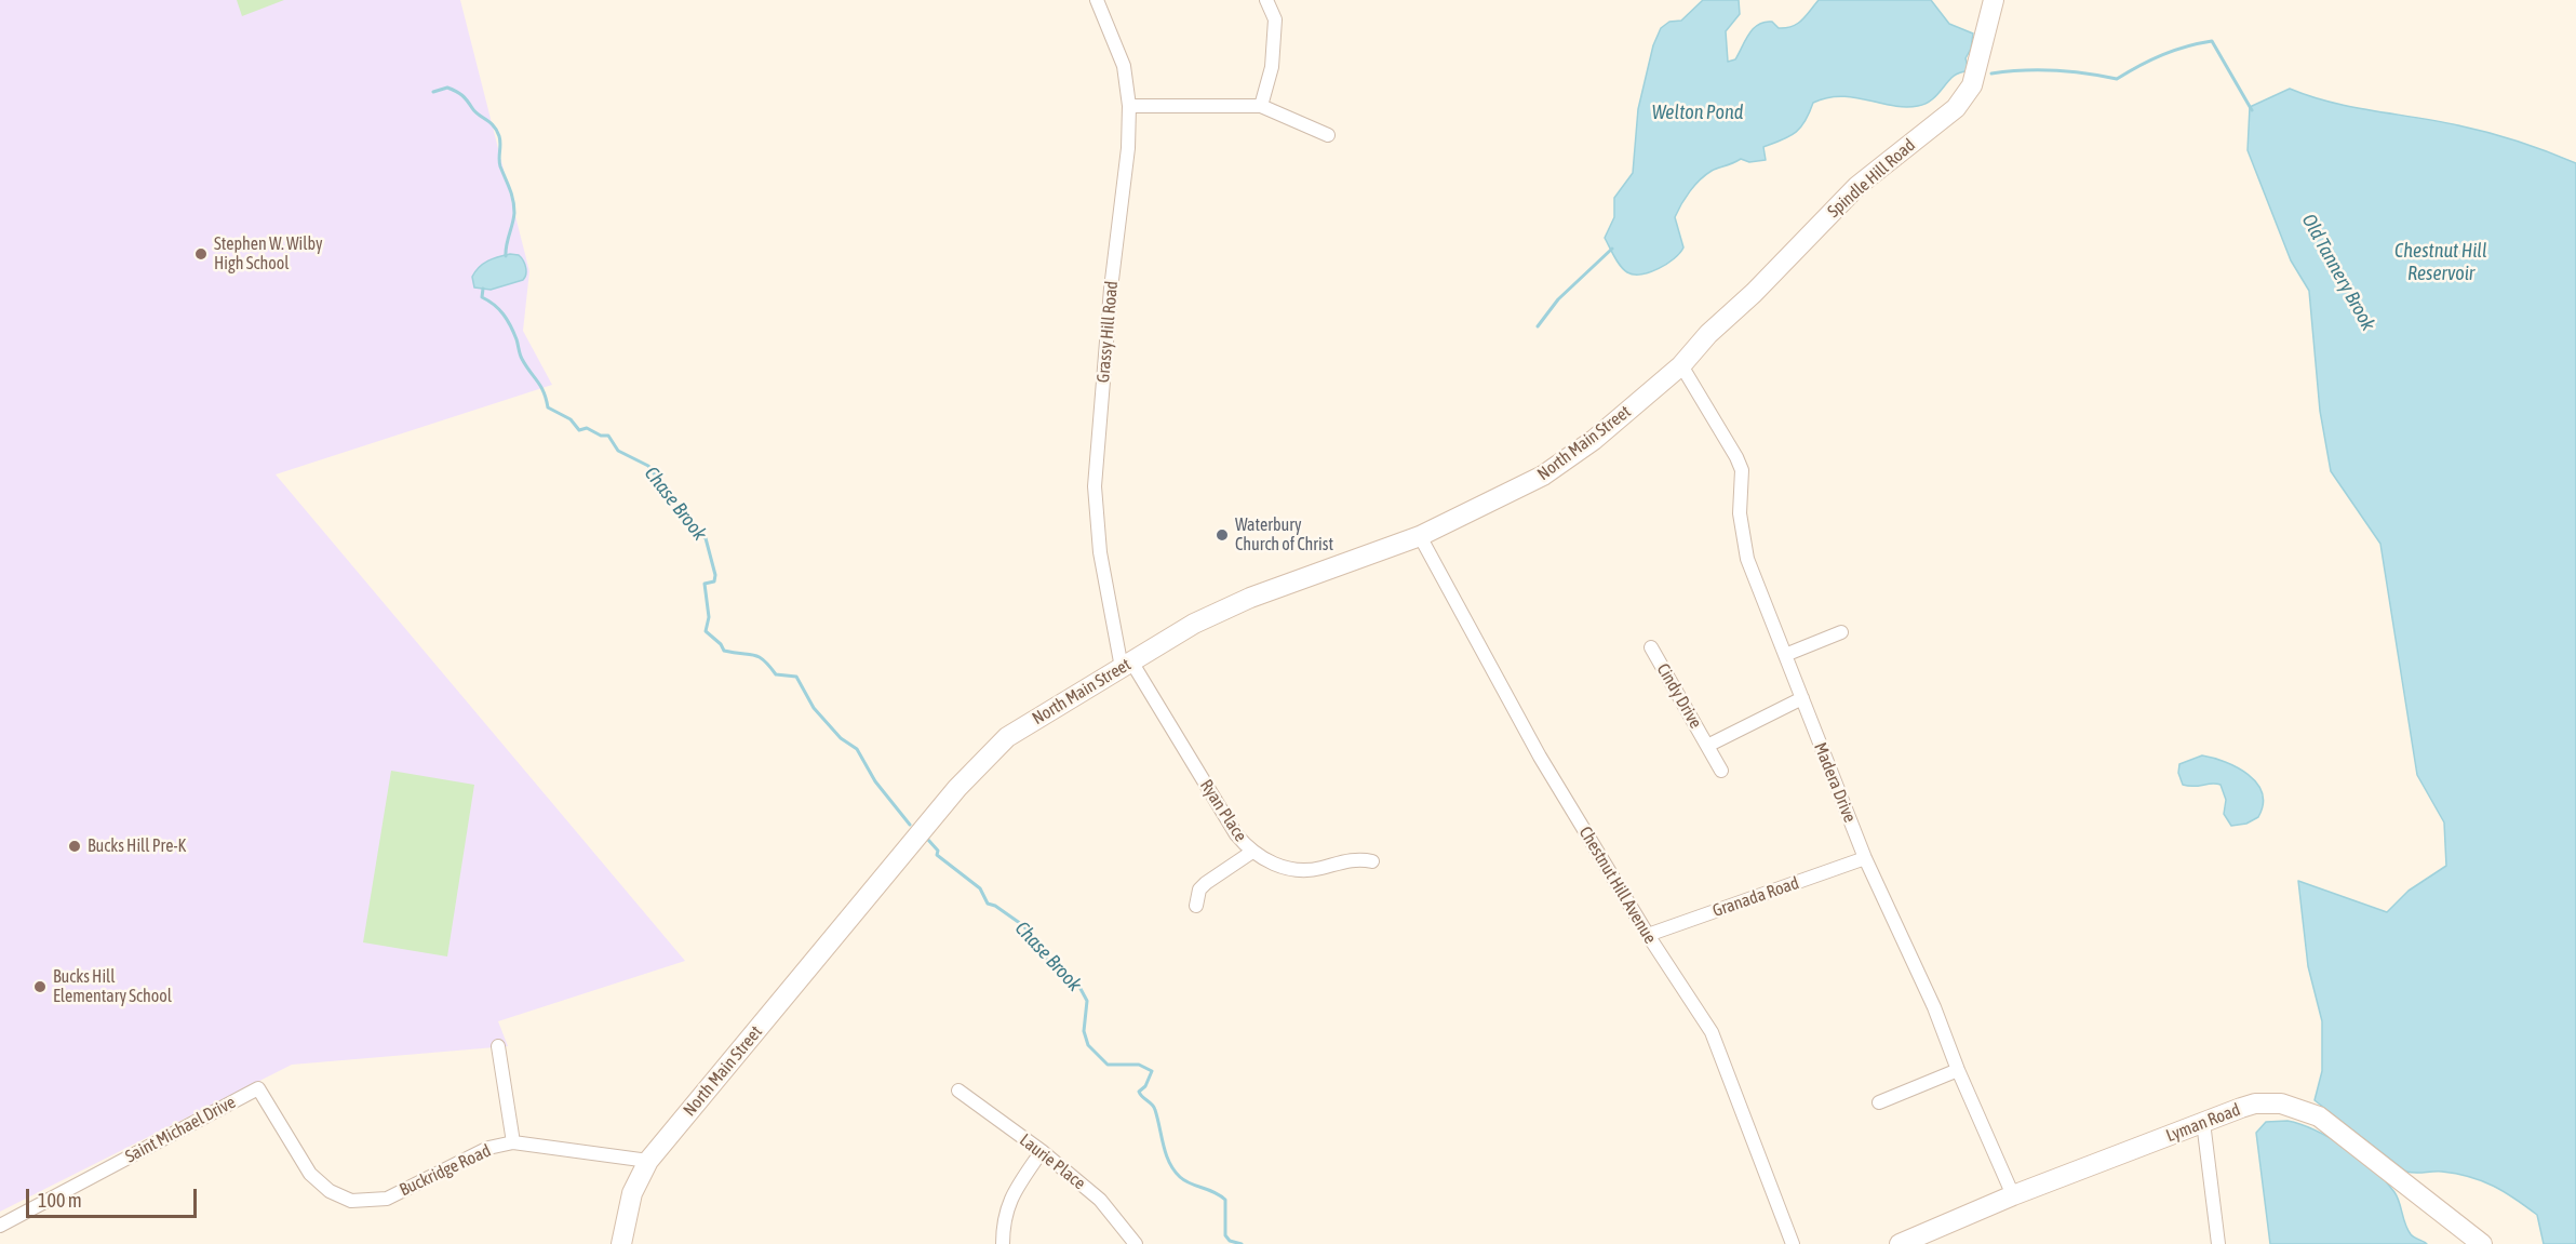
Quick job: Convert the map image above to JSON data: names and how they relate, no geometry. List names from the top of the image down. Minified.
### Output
{"streets":{"main road":["Spindle Hill Road","North Main Street","Lyman Road"],"street":["Grassy Hill Road","Cindy Drive","Madera Drive","Ryan Place","Chestnut Hill Avenue","Granada Road","Saint Michael Drive","Laurie Place","Buckridge Road"]},"crossings":[["Spindle Hill Road","North Main Street"],["Grassy Hill Road","North Main Street"],["Grassy Hill Road","Ryan Place"],["North Main Street","Madera Drive"],["North Main Street","Ryan Place"],["North Main Street","Chestnut Hill Avenue"],["North Main Street","Buckridge Road"],["Cindy Drive","Madera Drive"],["Madera Drive","Granada Road"],["Madera Drive","Lyman Road"],["Chestnut Hill Avenue","Granada Road"],["Saint Michael Drive","Buckridge Road"]],"water":["Welton Pond","Chestnut Hill Reservoir","Old Tannery Brook","Chase Brook"],"places":["Stephen W. Wilby High School","Waterbury Church of Christ","Bucks Hill Pre-K","Bucks Hill Elementary School"],"scale_bar":"100 m"}
